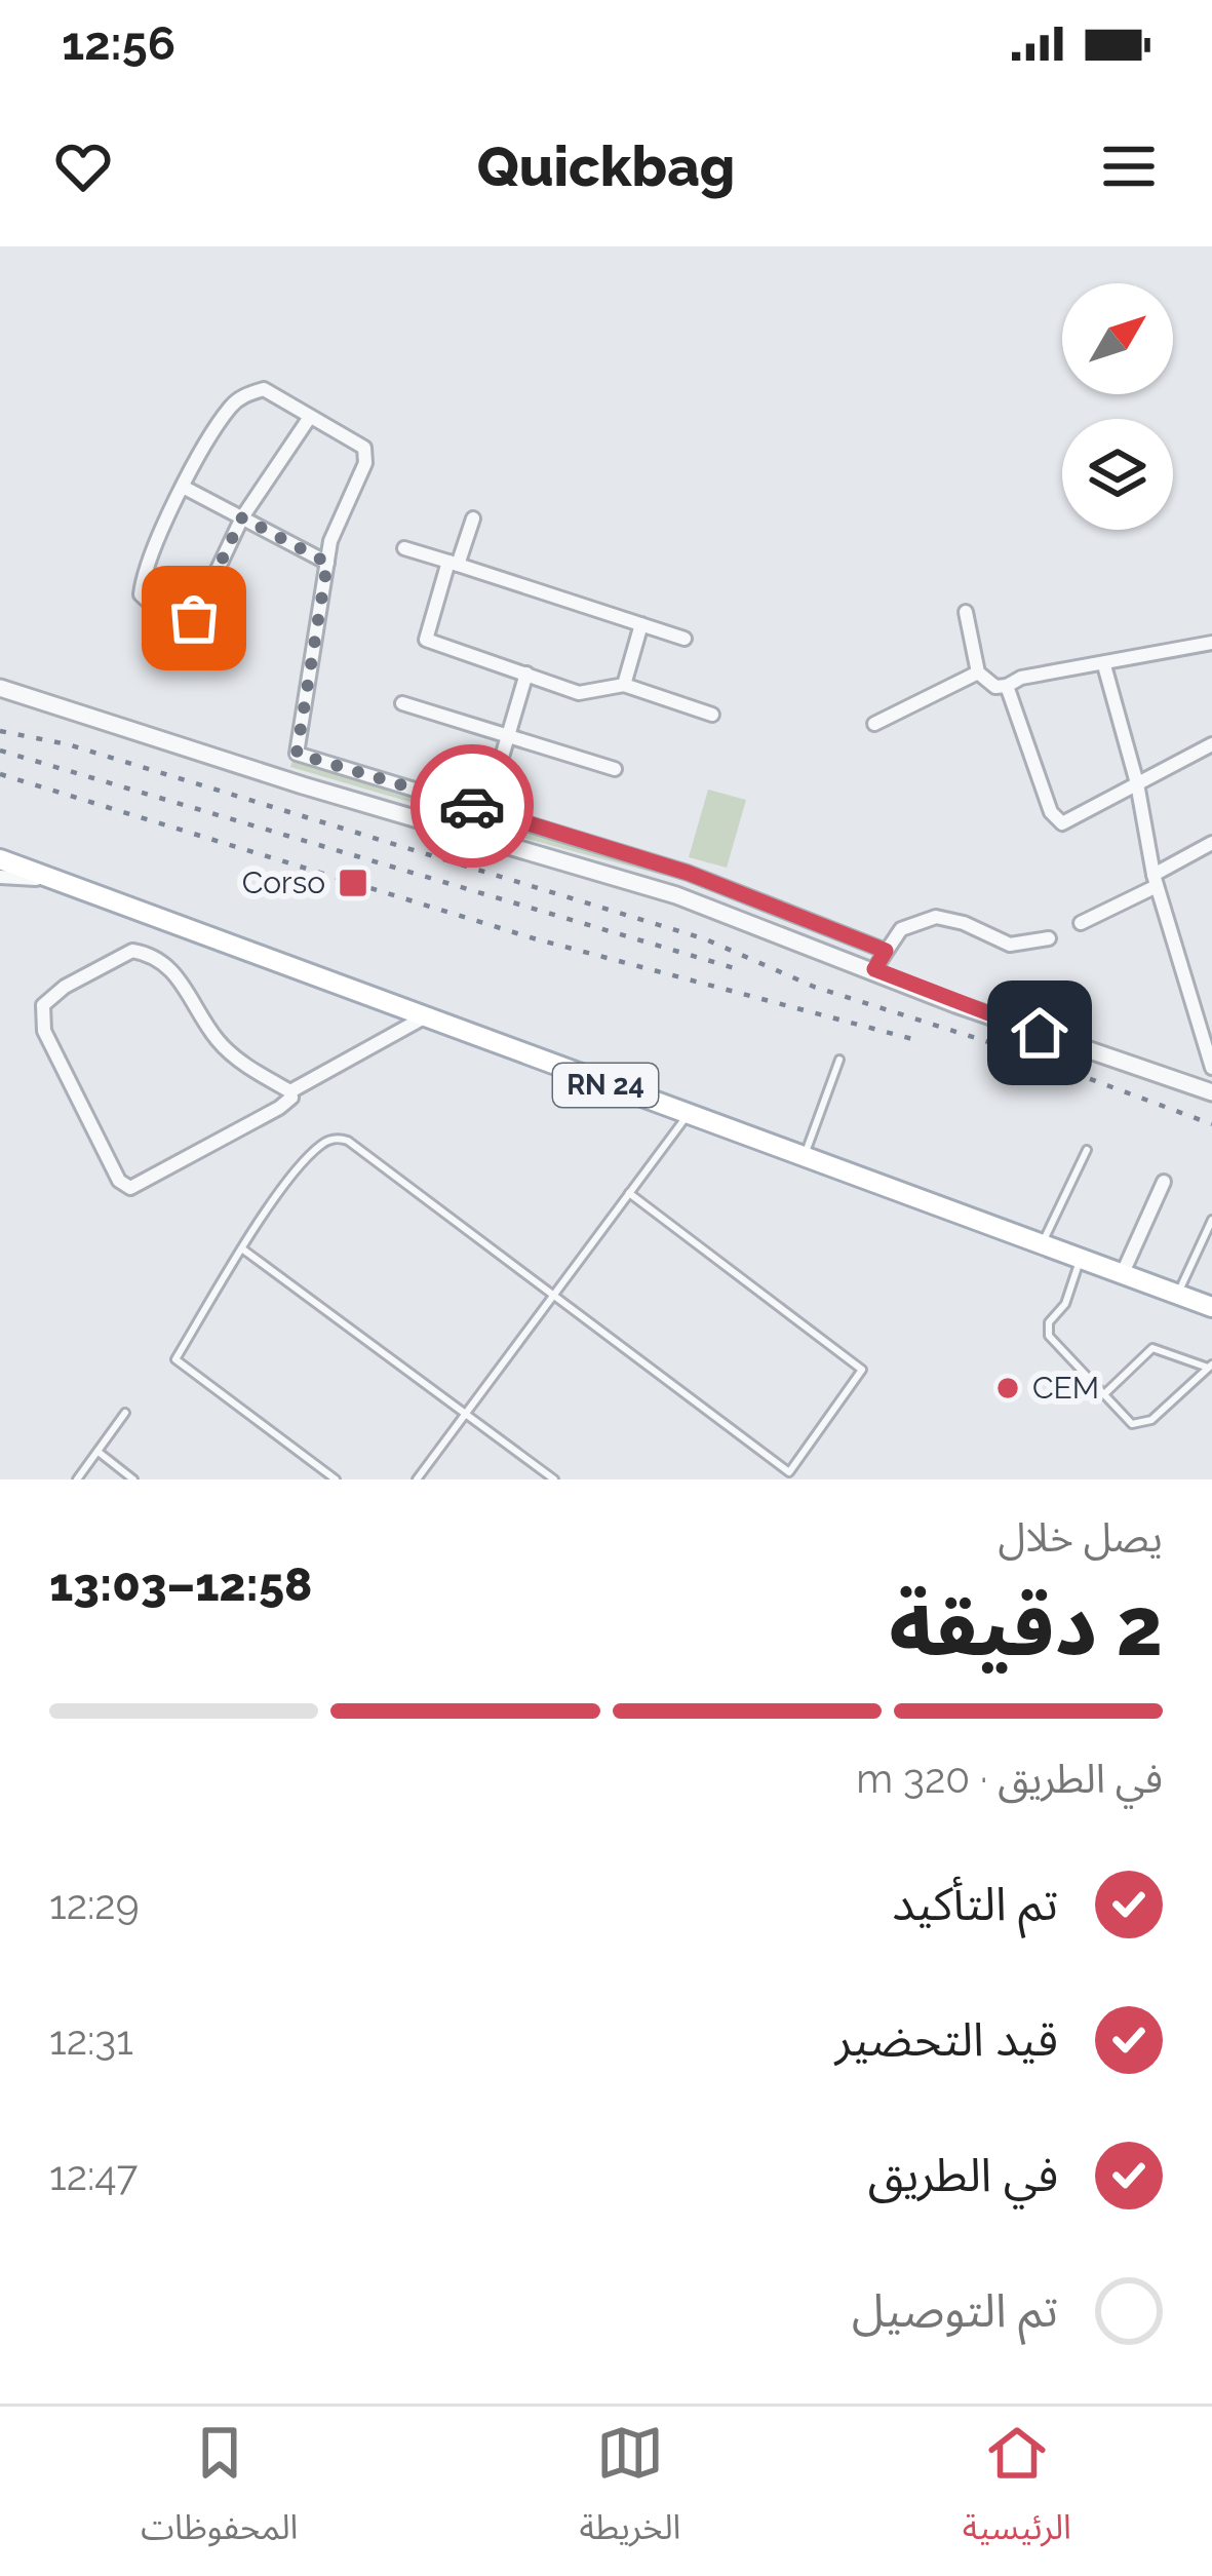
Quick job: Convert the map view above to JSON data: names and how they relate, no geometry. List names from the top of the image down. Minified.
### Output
{"streets":{"main road":["RN 24"]},"places":{"transit":["Corso"],"other":["CEM"]},"north":"top right","page":{"status":"12:56","header":"Quickbag","heading":["2 دقيقة","يصل خلال","12:58–13:03"],"bar":"في الطريق · 320 m","list":[["تم التأكيد","12:29"],["قيد التحضير","12:31"],["في الطريق","12:47"],"تم التوصيل"],"tabs":["الرئيسية","الخريطة","المحفوظات"]}}
